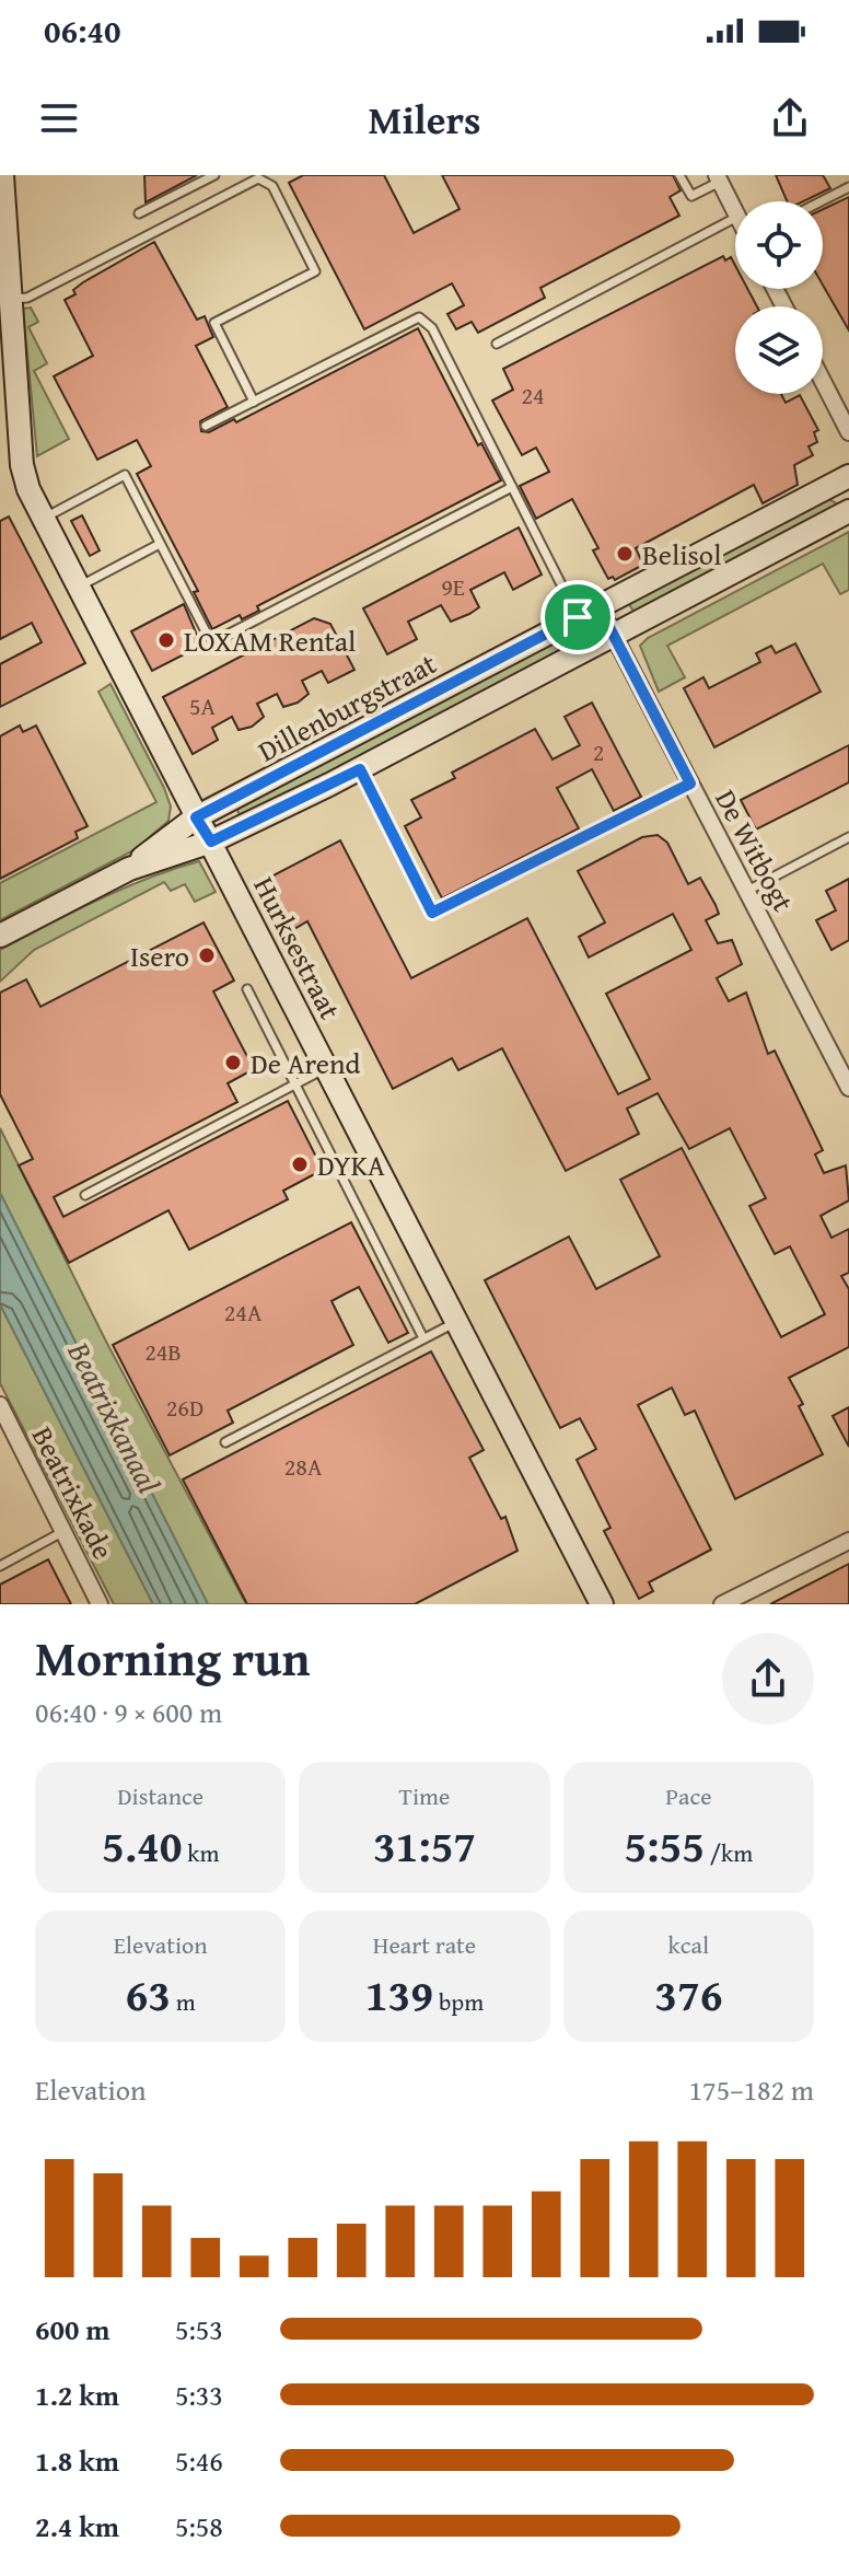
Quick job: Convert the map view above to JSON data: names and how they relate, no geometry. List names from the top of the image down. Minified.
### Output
{"streets":{"street":["Dillenburgstraat","De Witbogt","Hurksestraat","Beatrixkade"]},"crossings":[["Dillenburgstraat","De Witbogt"],["Dillenburgstraat","Hurksestraat"]],"water":["Beatrixkanaal"],"places":["Belisol","LOXAM Rental","Isero","De Arend","DYKA"],"house_numbers":["24","9E","5A","2","24A","24B","26D","28A"],"page":{"status":"06:40","header":"Milers","heading":["Morning run","06:40 · 9 × 600 m"],"stats":[["Distance","5.40 km"],["Time","31:57"],["Pace","5:55 /km"],["Elevation","63 m"],["Heart rate","139 bpm"],["kcal","376"]],"chart":["Elevation","175–182 m"],"list":[{"name":"600 m","note":"5:53"},{"name":"1.2 km","note":"5:33"},{"name":"1.8 km","note":"5:46"},{"name":"2.4 km","note":"5:58"}]}}
